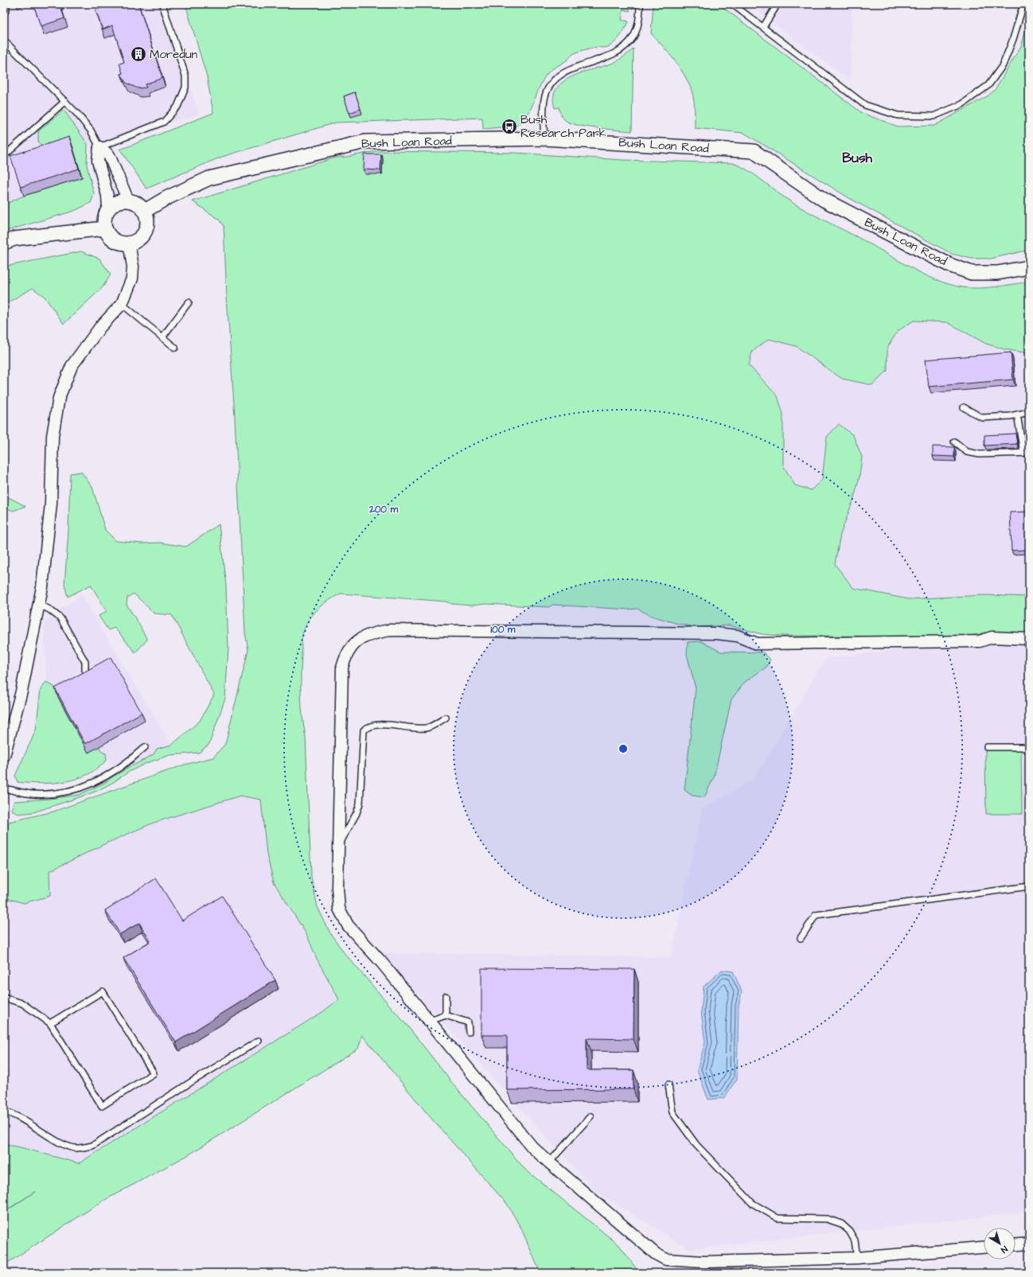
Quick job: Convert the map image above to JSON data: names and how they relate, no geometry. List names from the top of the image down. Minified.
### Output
{"streets":{"street":["Bush Loan Road"]},"districts":["Bush"],"places":{"building":["Moredun"],"bus stop":["Bush Research Park"]},"north":"bottom right","rings":["200 m","100 m"]}
